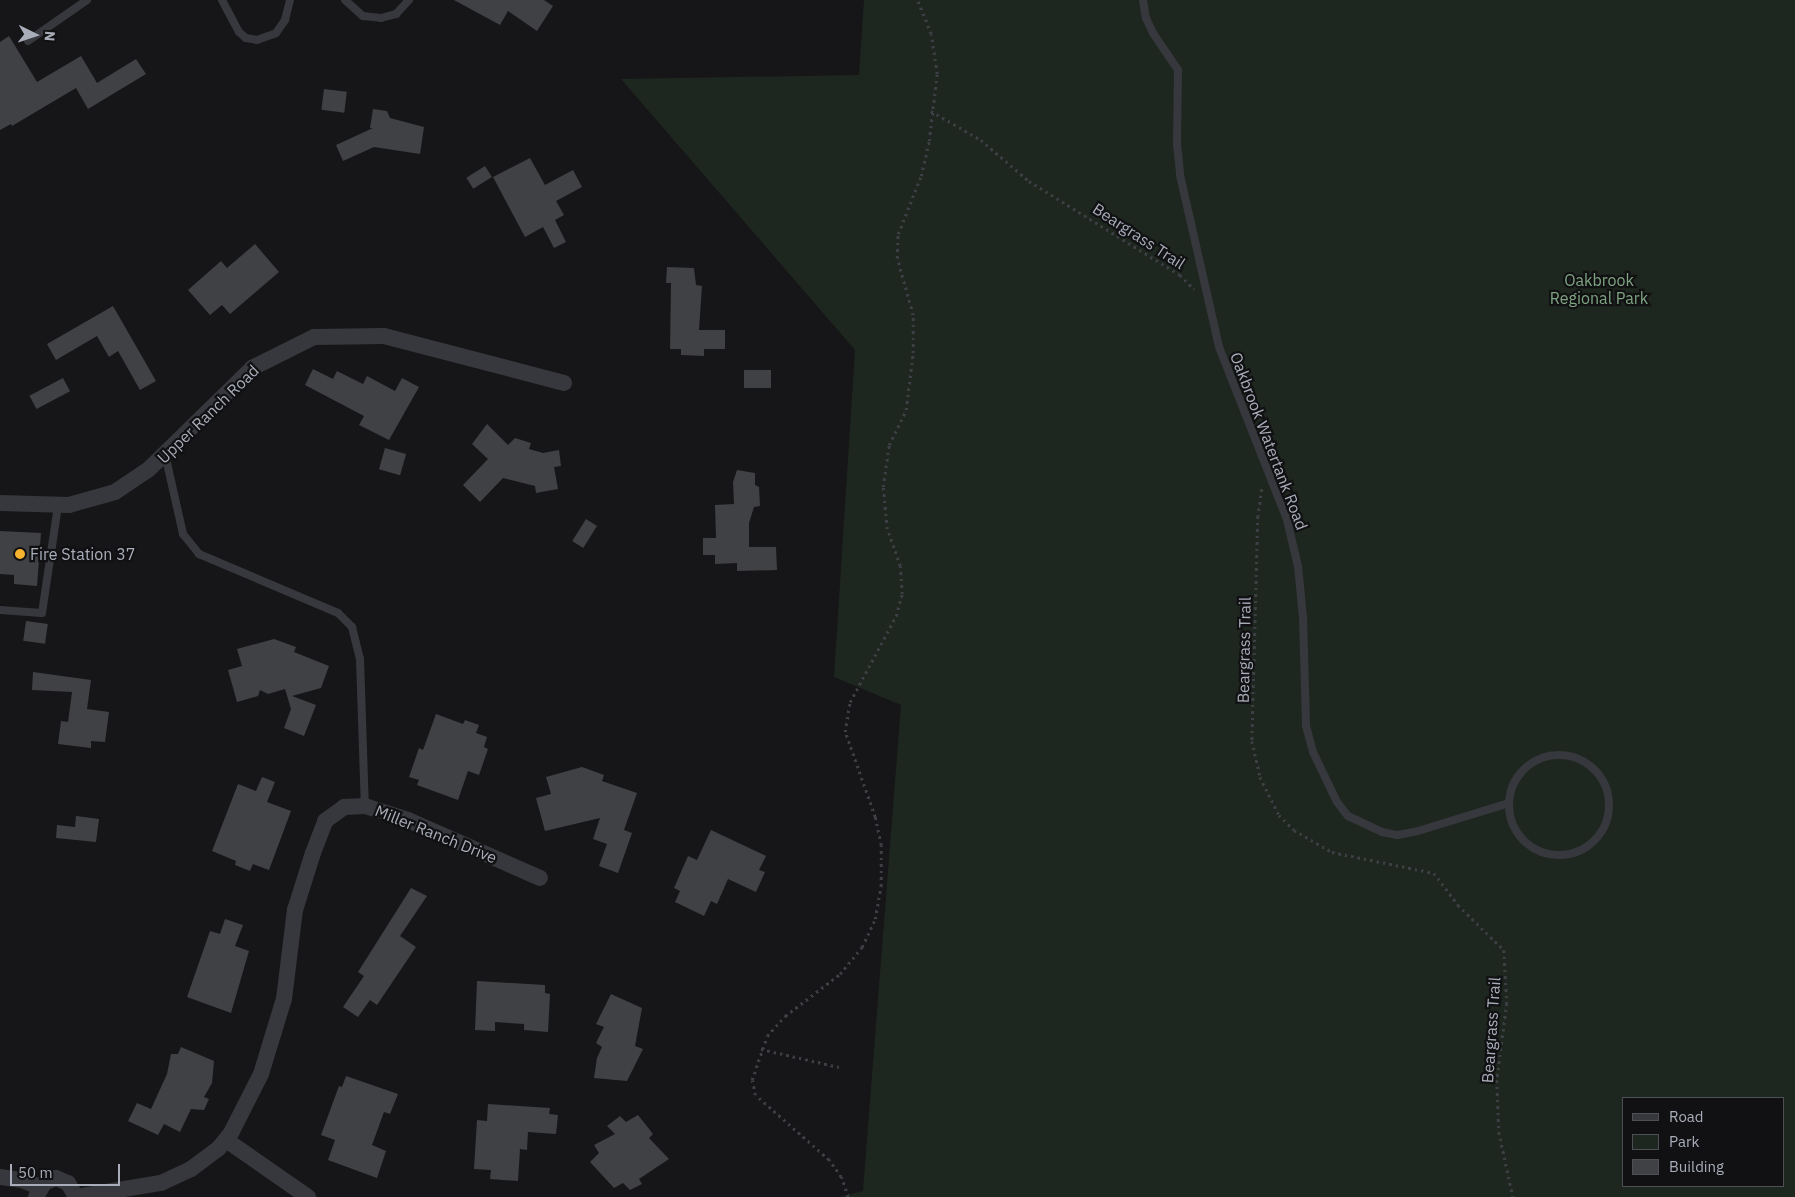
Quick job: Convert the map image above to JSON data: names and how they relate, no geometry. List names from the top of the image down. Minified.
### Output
{"streets":{"street":["Upper Ranch Road","Miller Ranch Drive"],"lane":["Oakbrook Watertank Road"],"path":["Beargrass Trail"]},"parks":["Oakbrook Regional Park"],"places":["Fire Station 37"],"legend":["Road","Park","Building"],"scale_bar":"50 m","north":"right"}
